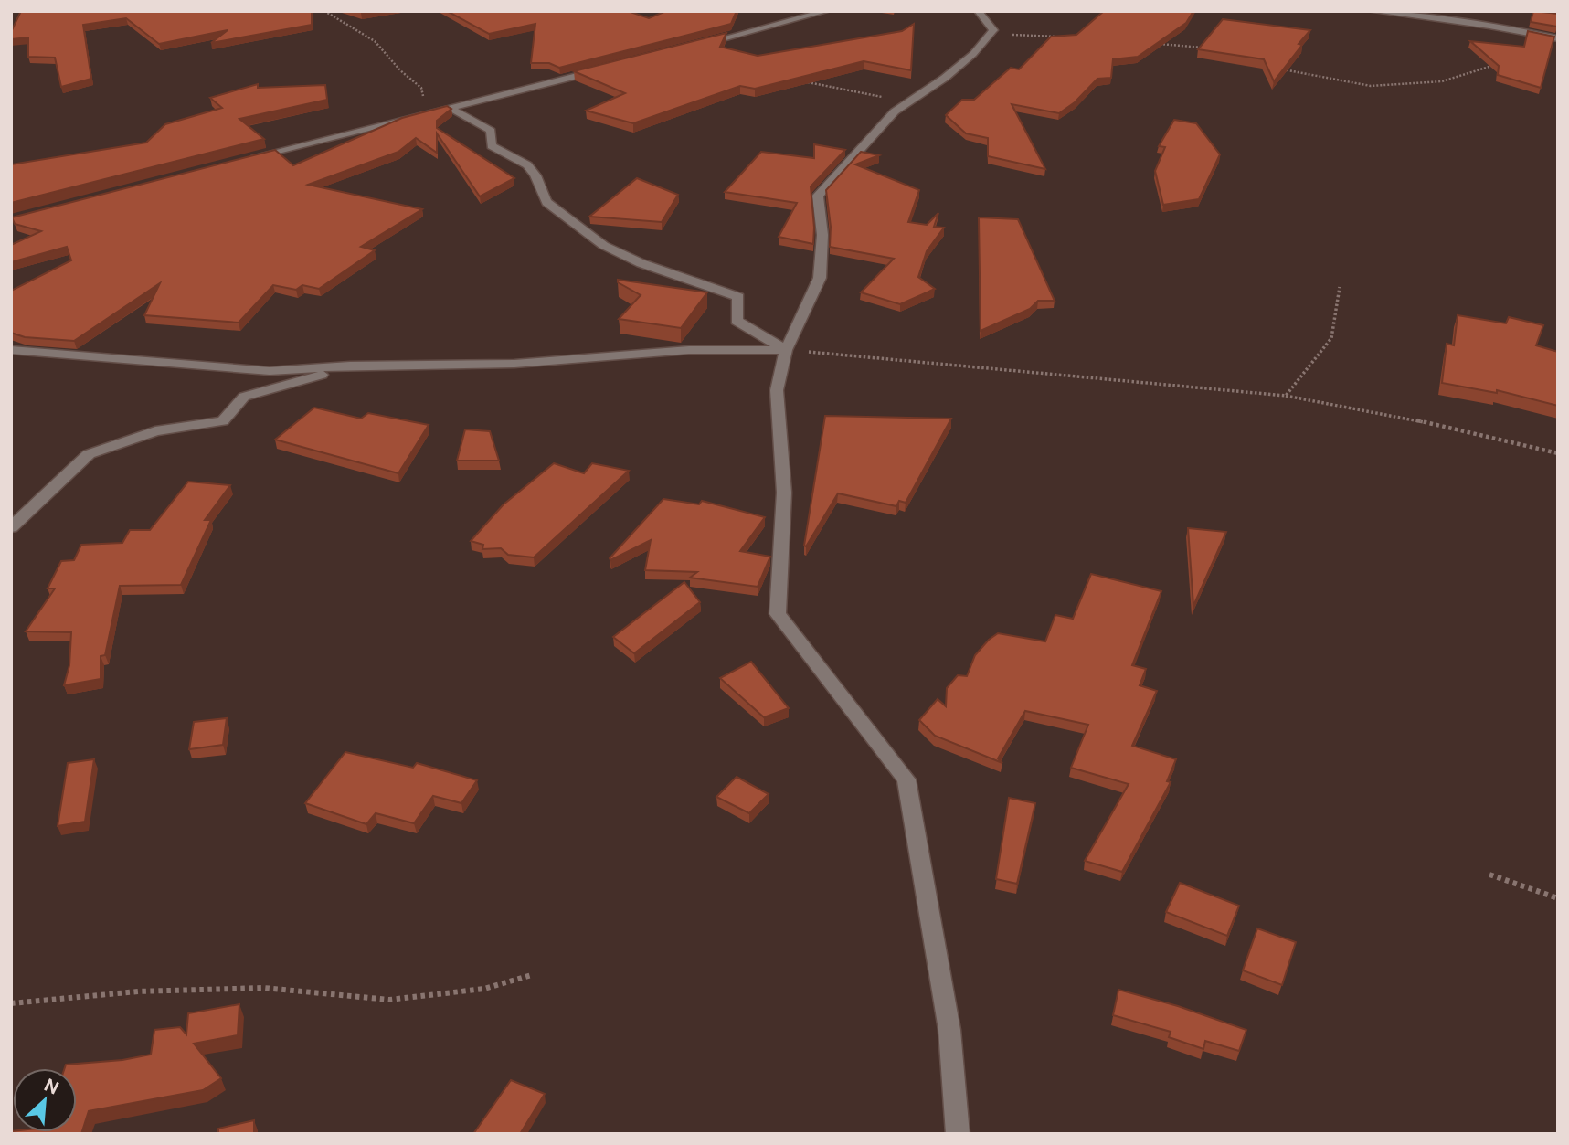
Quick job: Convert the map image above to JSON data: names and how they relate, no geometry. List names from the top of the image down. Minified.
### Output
{"north":"top right"}
